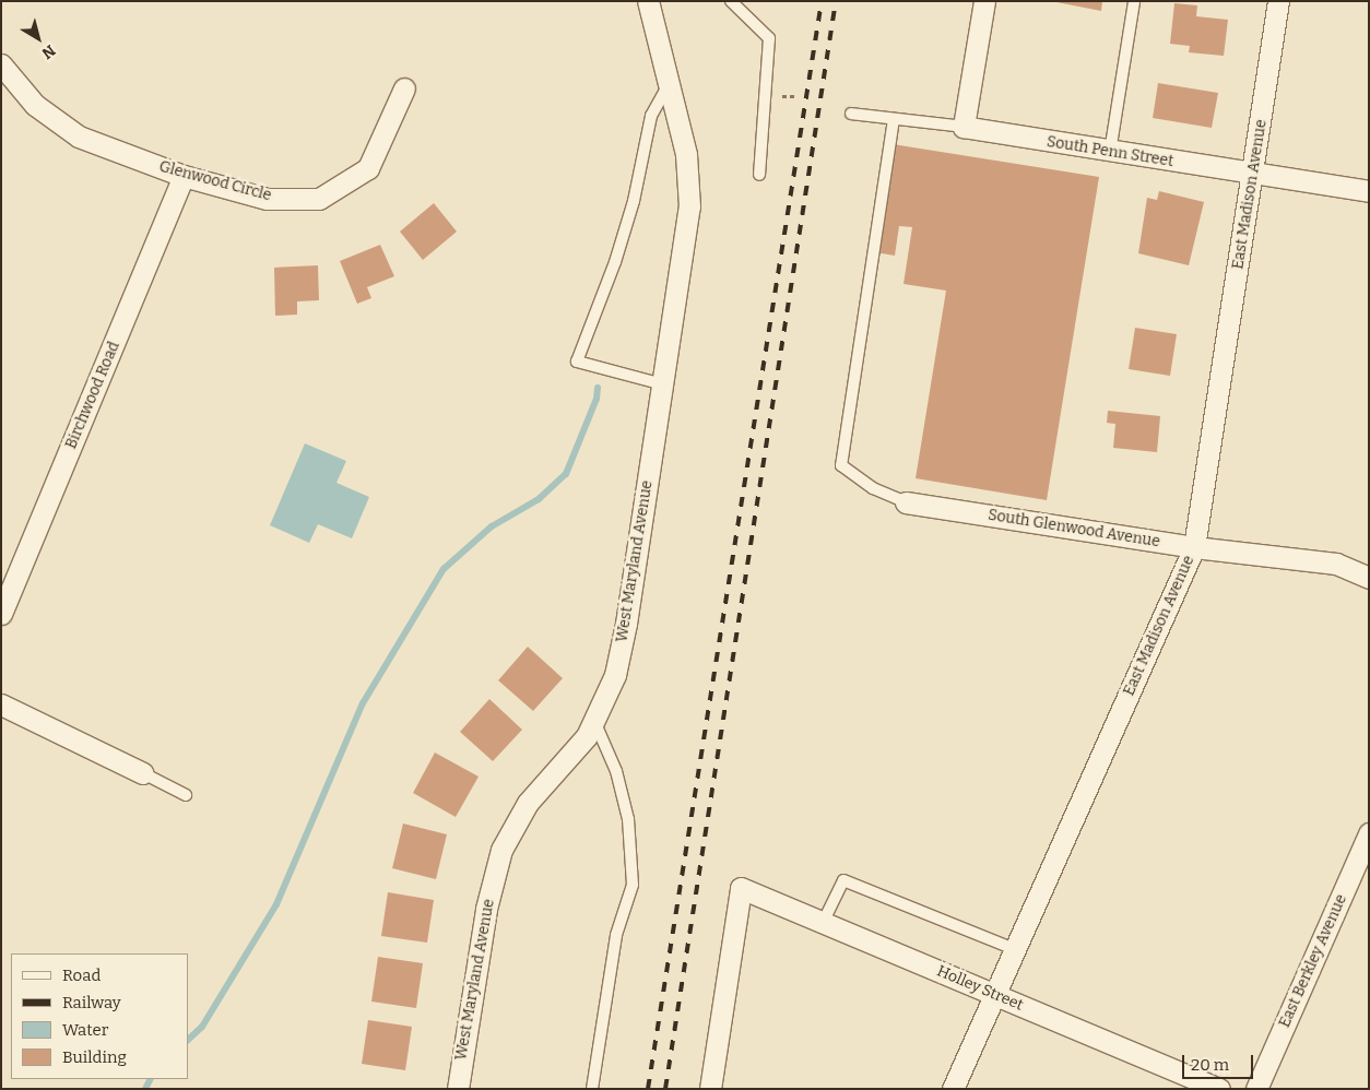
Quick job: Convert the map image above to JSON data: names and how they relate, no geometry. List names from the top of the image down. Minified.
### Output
{"streets":{"street":["South Penn Street","Glenwood Circle","East Madison Avenue","Birchwood Road","South Glenwood Avenue","West Maryland Avenue","East Berkley Avenue","Holley Street"]},"crossings":[["South Penn Street","East Madison Avenue"],["Glenwood Circle","Birchwood Road"],["East Madison Avenue","South Glenwood Avenue"],["East Madison Avenue","Holley Street"]],"legend":["Road","Railway","Water","Building"],"scale_bar":"20 m","north":"bottom right"}
